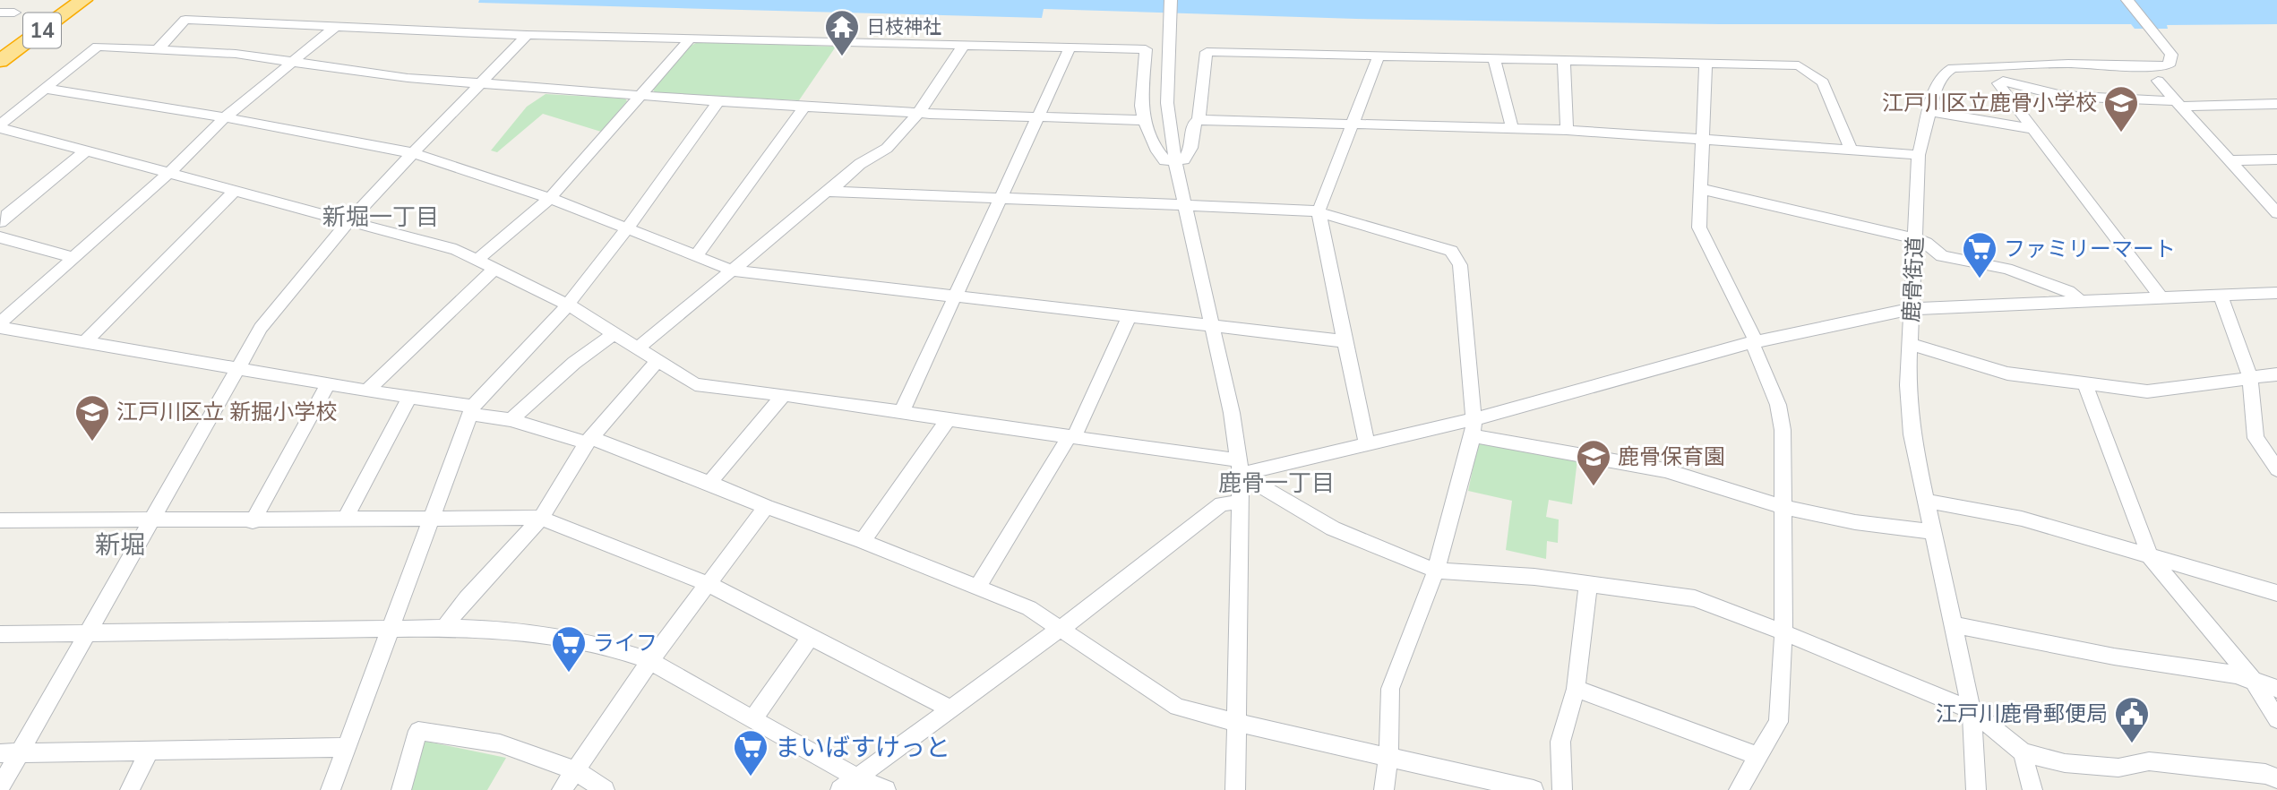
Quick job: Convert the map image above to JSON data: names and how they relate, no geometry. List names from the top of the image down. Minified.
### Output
{"streets":{"highway":["14"],"street":["鹿骨街道"]},"districts":["新堀一丁目","鹿骨一丁目","新堀"],"places":{"temple":["日枝神社"],"school or university":["江戸川区立鹿骨小学校","江戸川区立 新掘小学校","鹿骨保育園"],"supermarket":["ファミリーマート","ライフ","まいばすけっと"],"public building":["江戸川鹿骨郵便局"]}}
